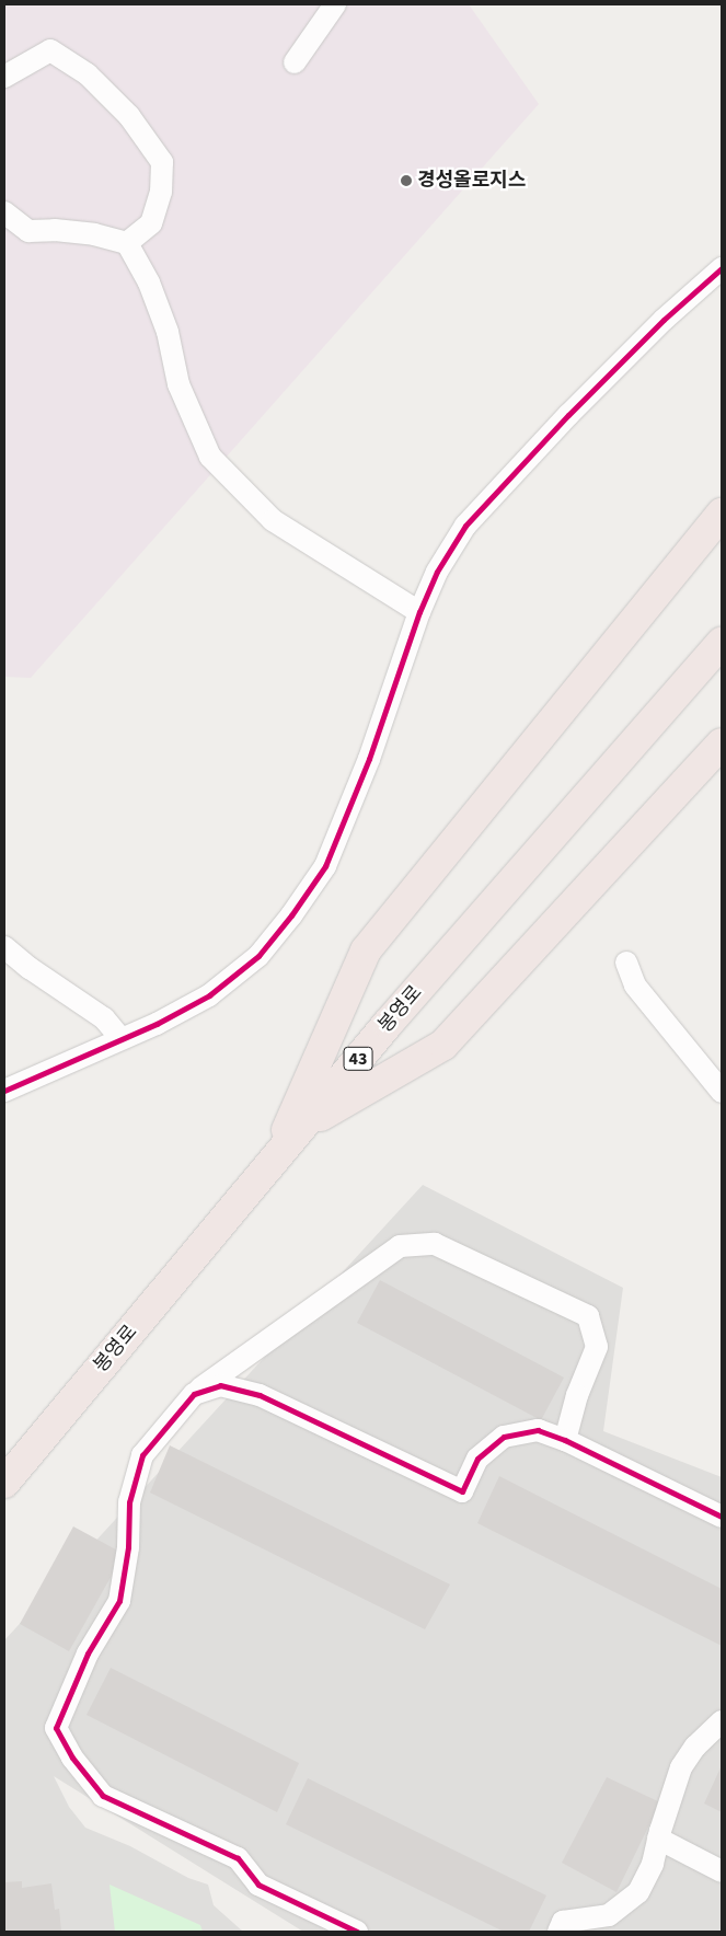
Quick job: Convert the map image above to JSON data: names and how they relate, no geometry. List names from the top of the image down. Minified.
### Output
{"streets":{"highway":["봉영로","43"]},"places":["경성올로지스"]}
